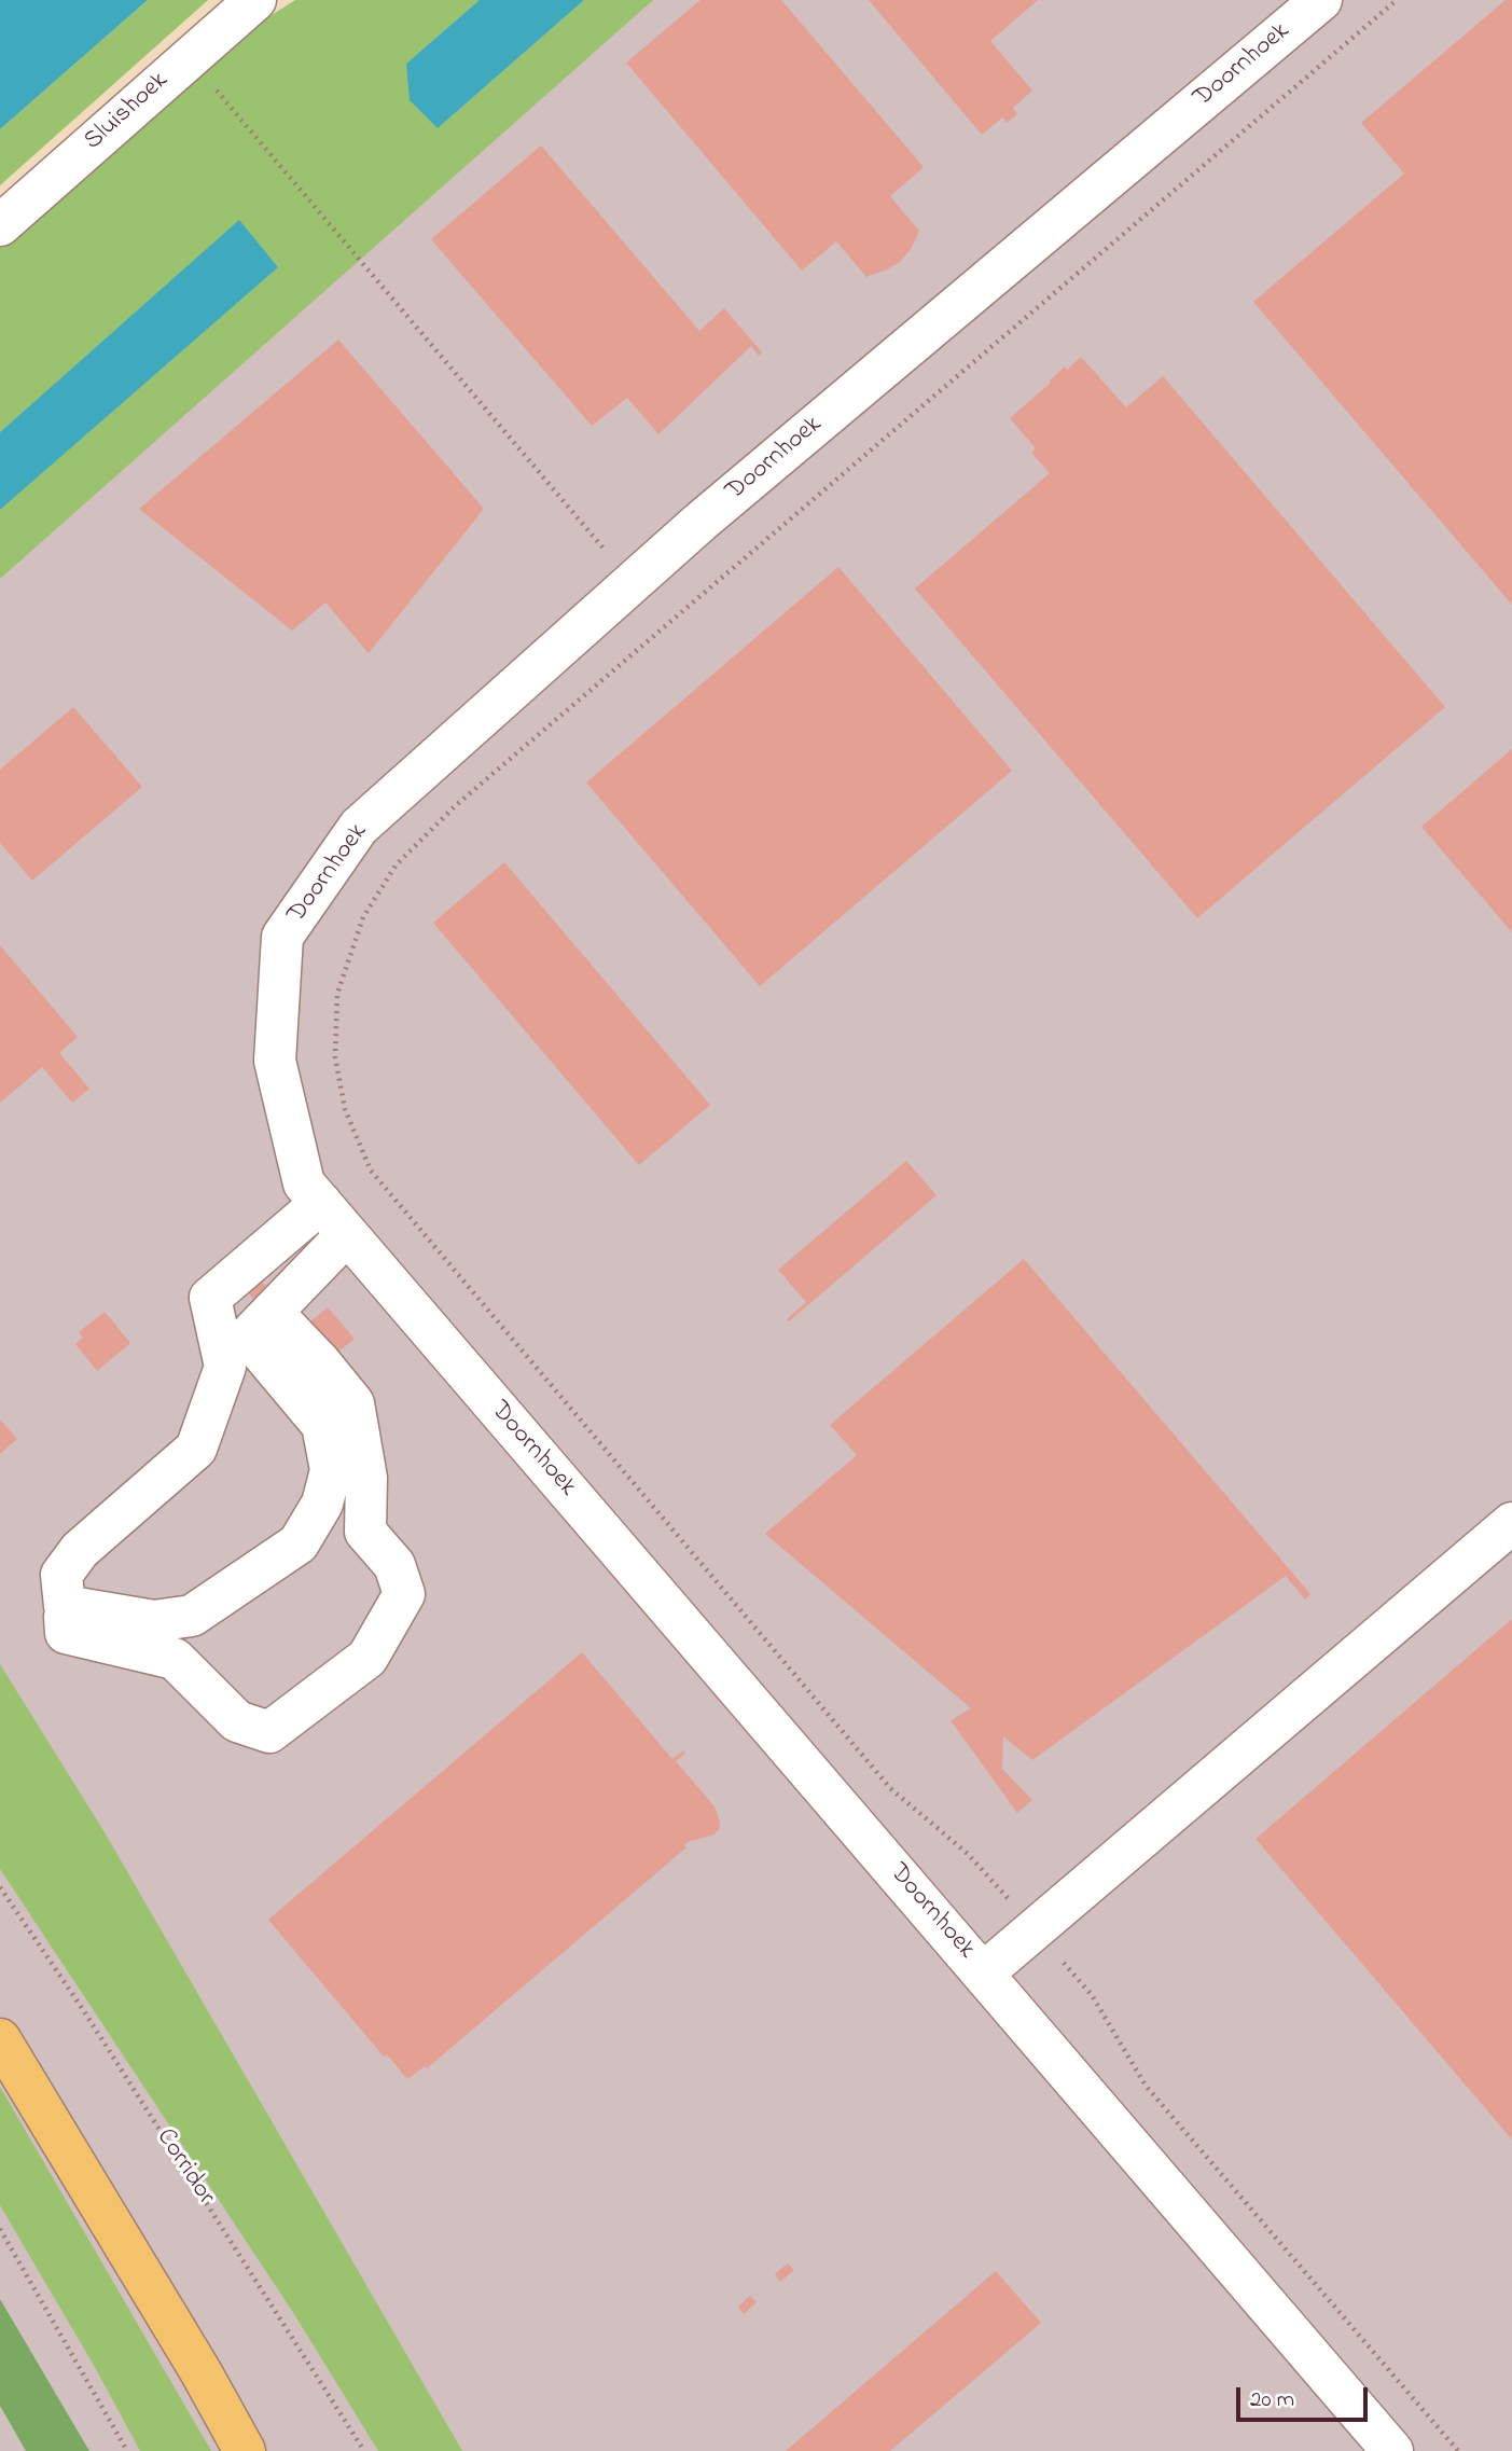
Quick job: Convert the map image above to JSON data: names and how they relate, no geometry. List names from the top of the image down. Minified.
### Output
{"streets":{"street":["Doornhoek","Sluishoek"],"path":["Corridor"]},"scale_bar":"20 m"}
